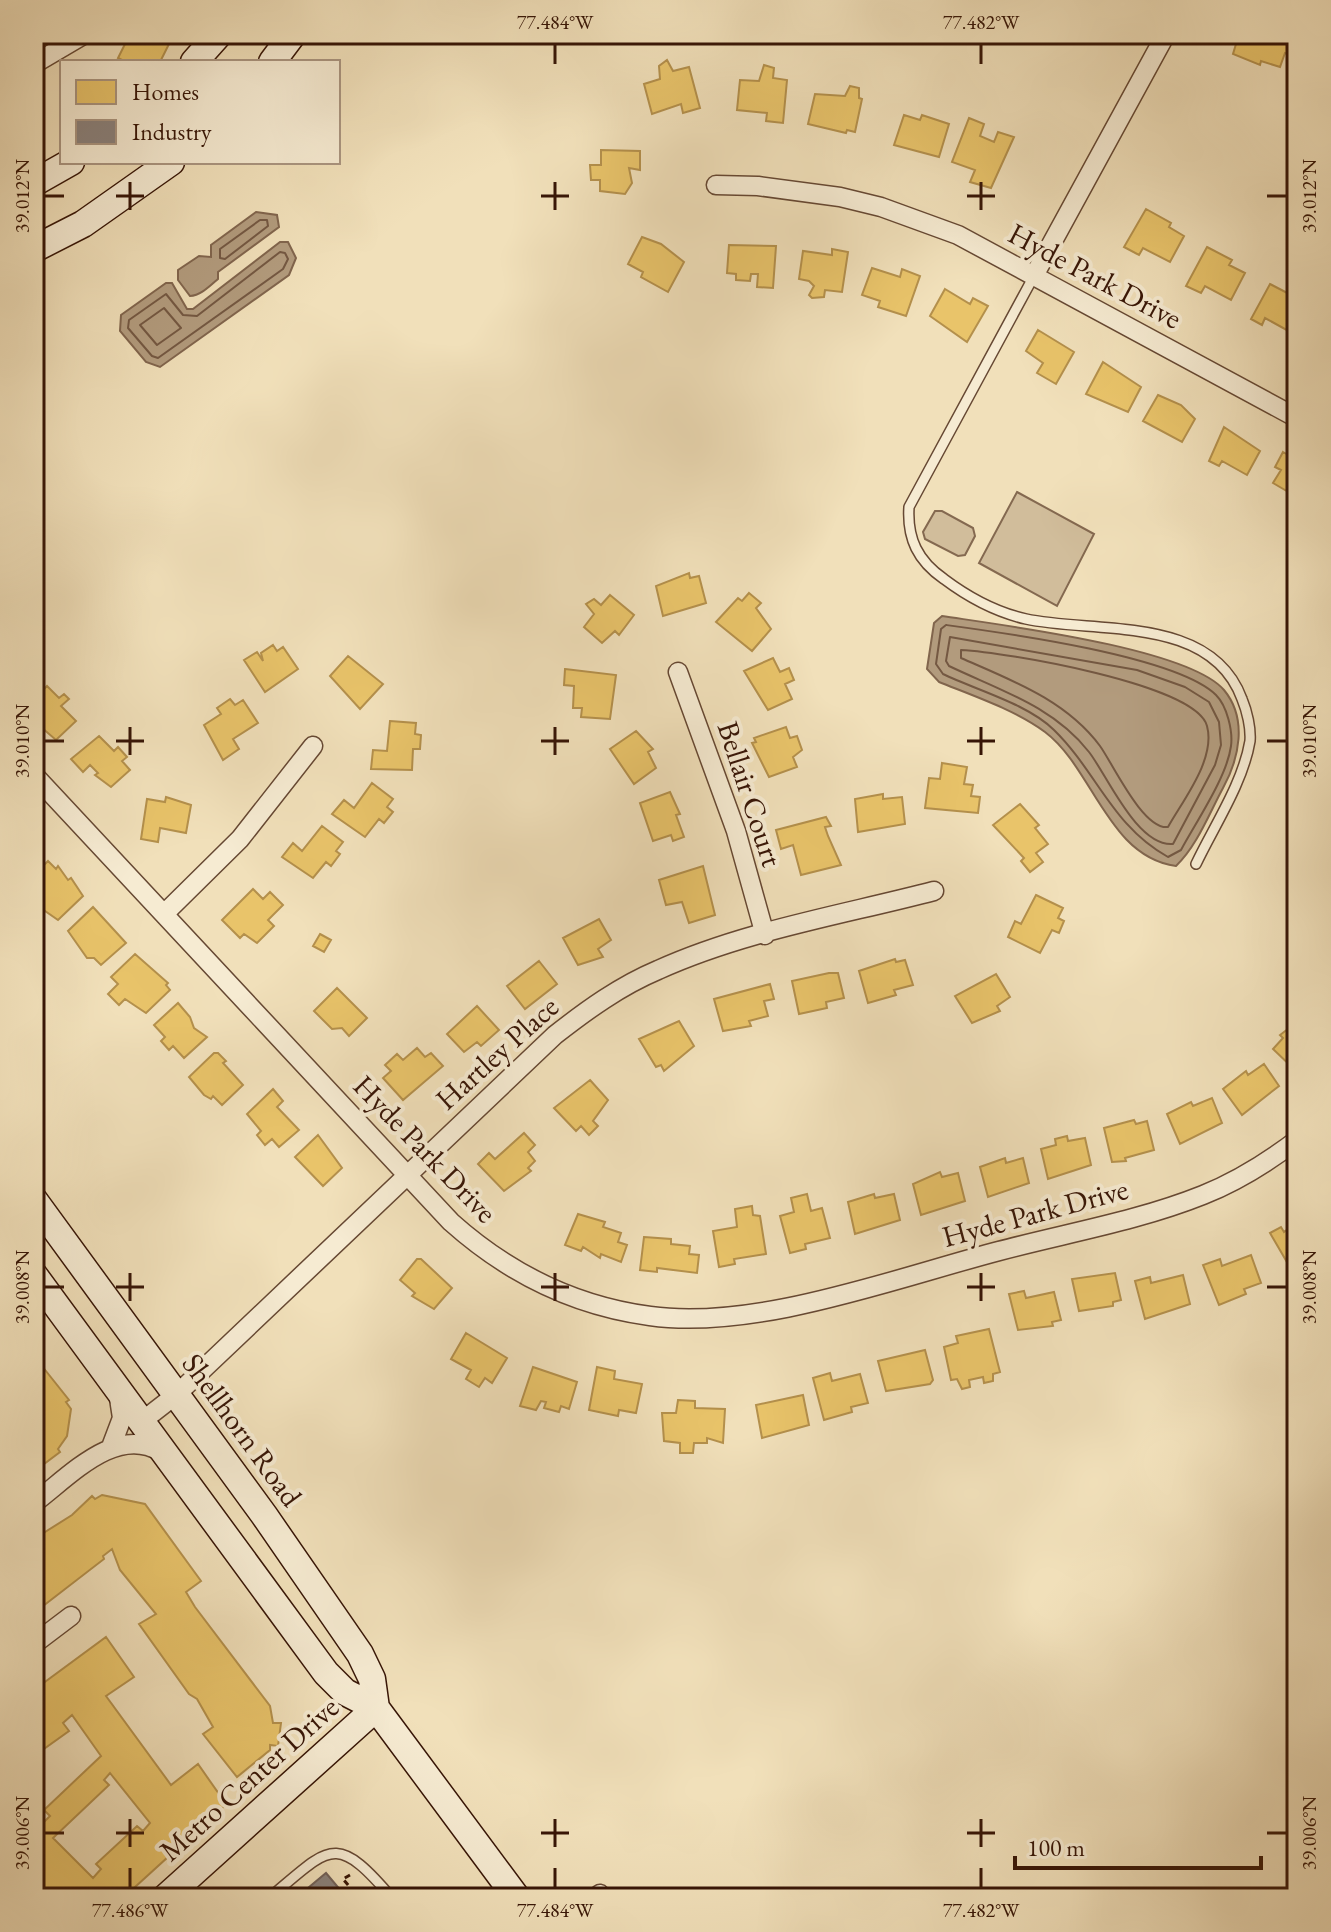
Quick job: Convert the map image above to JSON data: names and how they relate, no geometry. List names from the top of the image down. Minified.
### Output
{"streets":{"main road":["Shellhorn Road","Metro Center Drive"],"street":["Hyde Park Drive","Bellair Court","Hartley Place"]},"crossings":[["Hyde Park Drive","Hartley Place"],["Bellair Court","Hartley Place"],["Hartley Place","Shellhorn Road"],["Shellhorn Road","Metro Center Drive"]],"legend":["Homes","Industry"],"scale_bar":"100 m","coordinates":["77.484°W","77.482°W","39.012°N","39.010°N","39.008°N","39.006°N","77.486°W"]}
